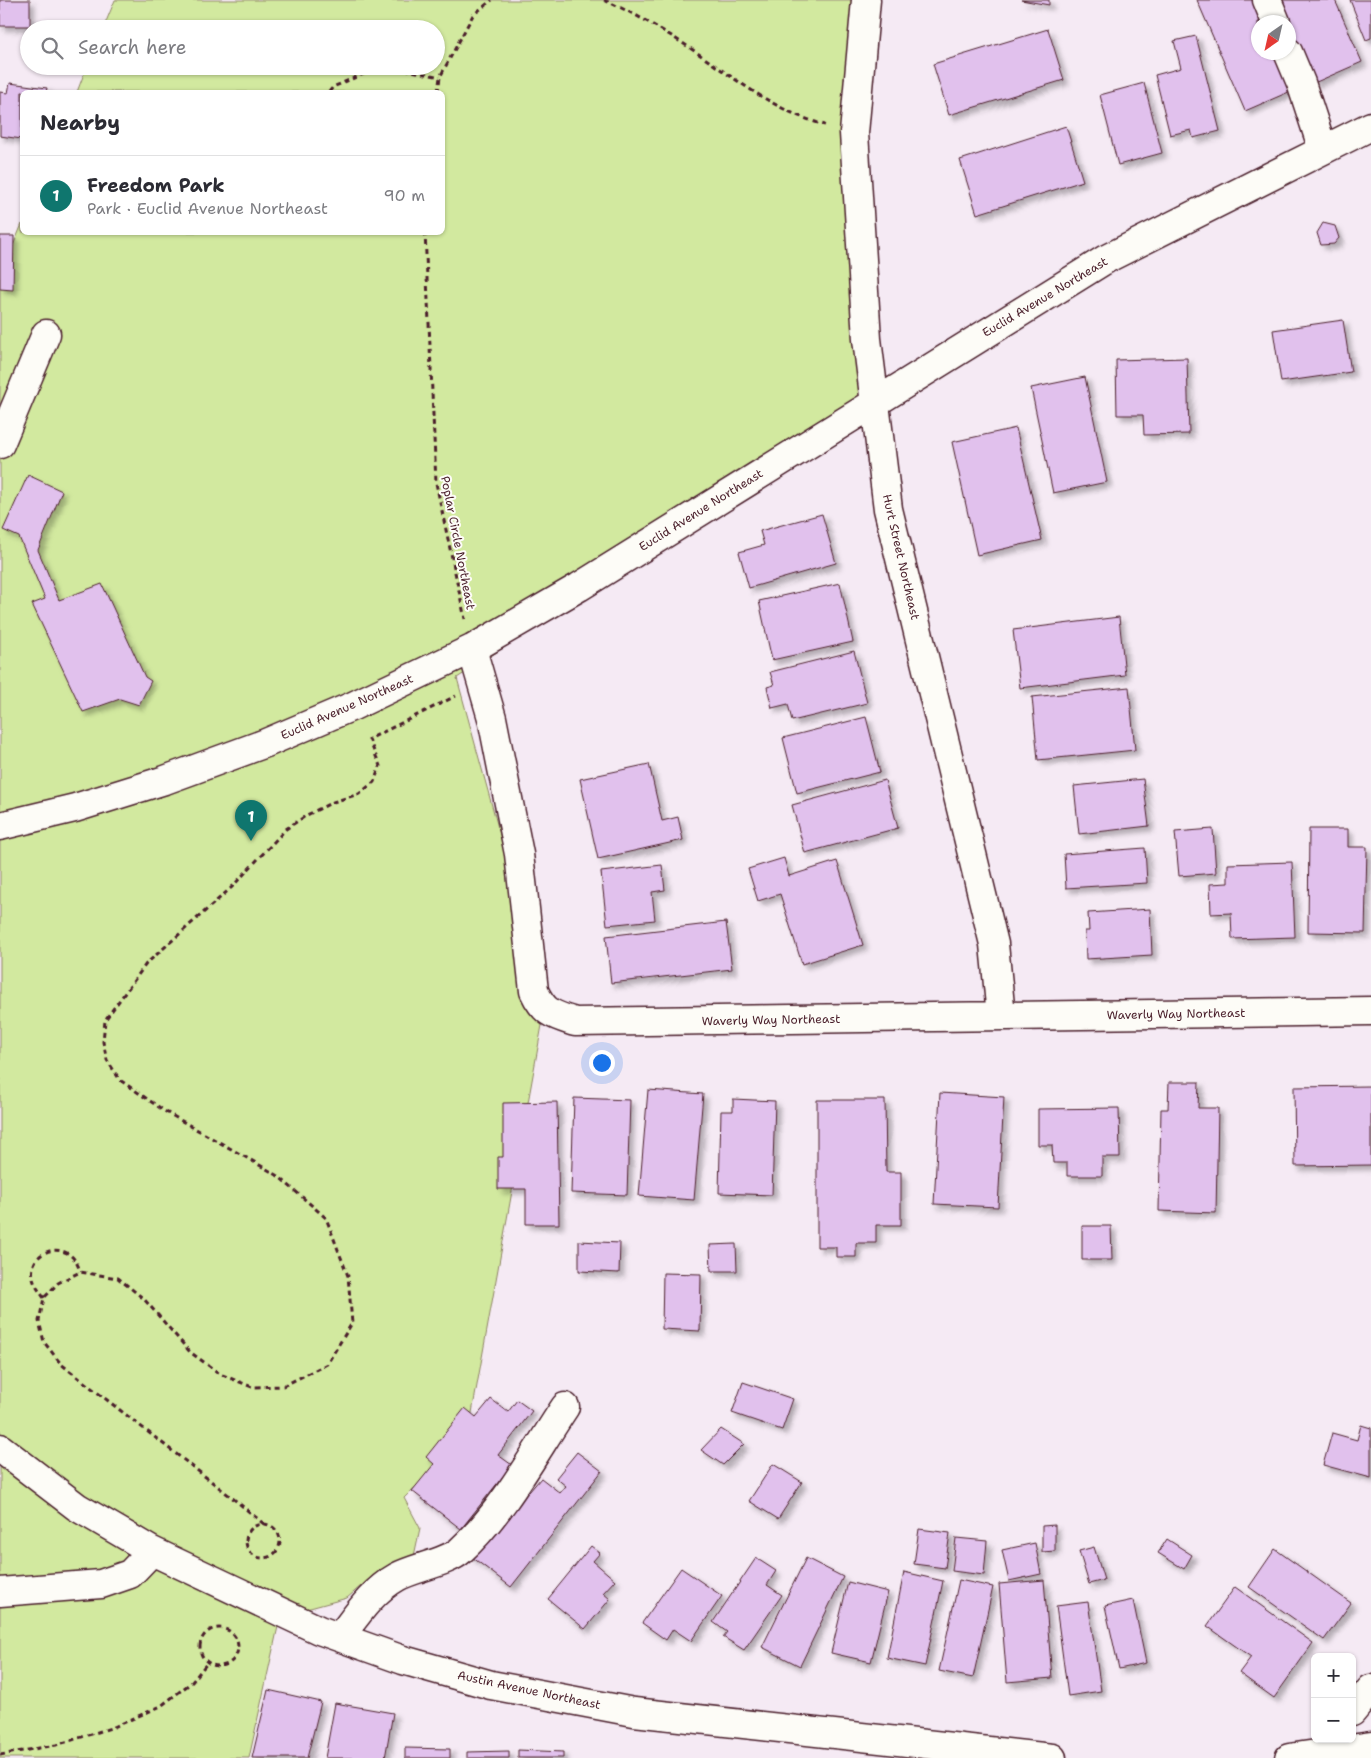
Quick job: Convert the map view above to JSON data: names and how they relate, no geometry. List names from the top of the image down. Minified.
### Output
{"streets":{"street":["Euclid Avenue Northeast","Hurt Street Northeast","Waverly Way Northeast","Austin Avenue Northeast"],"path":["Poplar Circle Northeast"]},"crossings":[["Euclid Avenue Northeast","Poplar Circle Northeast"],["Euclid Avenue Northeast","Hurt Street Northeast"],["Euclid Avenue Northeast","Waverly Way Northeast"],["Poplar Circle Northeast","Waverly Way Northeast"],["Hurt Street Northeast","Waverly Way Northeast"]],"north":"bottom left","page":{"search":"Search here","heading":"Nearby","list":[{"mark":"1","name":"Freedom Park","note":"Park · Euclid Avenue Northeast","value":"90 m"}],"pins":"1","map_buttons":["+","−"]}}
